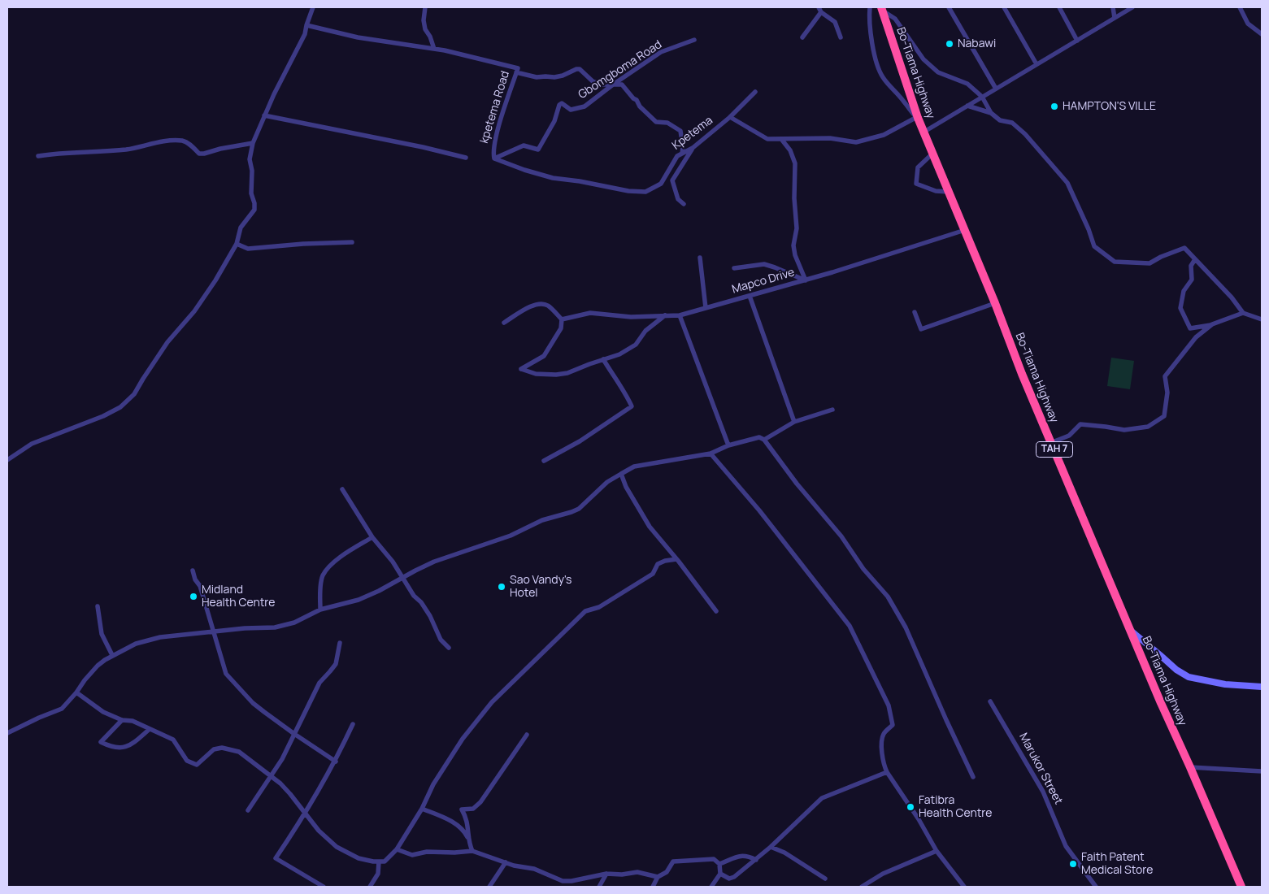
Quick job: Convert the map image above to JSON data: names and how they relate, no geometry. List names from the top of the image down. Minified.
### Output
{"streets":{"highway":["Bo-Tiama Highway","TAH 7"],"street":["Gbomgboma Road","kpetema Road","Kpetema","Mapco Drive","Marukor Street"]},"crossings":[["Gbomgboma Road","kpetema Road"],["Bo-Tiama Highway","Mapco Drive"],["kpetema Road","Kpetema"]],"places":["Nabawi","HAMPTON'S VILLE","Sao Vandy's Hotel","Midland Health Centre","Fatibra Health Centre","Faith Patent Medical Store"]}
